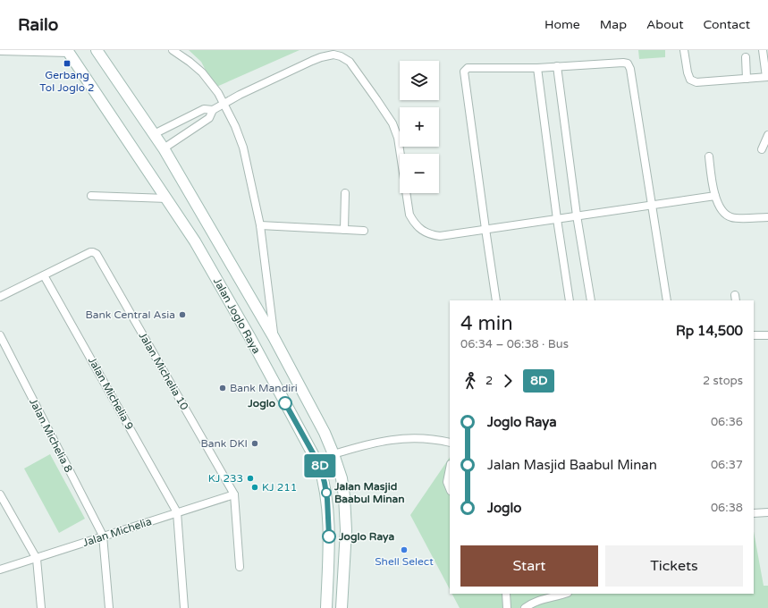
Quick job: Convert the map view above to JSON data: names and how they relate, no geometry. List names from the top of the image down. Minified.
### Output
{"streets":{"main road":["Jalan Joglo Raya"],"street":["Jalan Michelia 10","Jalan Michelia 9","Jalan Michelia 8","Jalan Michelia"]},"crossings":[["Jalan Michelia 10","Jalan Michelia 9"],["Jalan Michelia 10","Jalan Michelia"],["Jalan Michelia 9","Jalan Michelia"],["Jalan Michelia 8","Jalan Michelia"]],"places":{"transit":["Gerbang Tol Joglo 2"],"other":["Bank Central Asia","Bank Mandiri","Joglo","Bank DKI","KJ 233","KJ 211","Jalan Masjid Baabul Minan","Joglo Raya","Shell Select"]},"lines":["bus line 8D"],"page":{"header":"Railo","nav":["Home","Map","About","Contact"],"on_map":"8D","map_buttons":["+","−"],"heading":["4 min","06:34 – 06:38 · Bus","Rp 14,500"],"legs":["2","8D","2 stops"],"list":[{"name":"Joglo Raya","value":"06:36"},{"name":"Jalan Masjid Baabul Minan","value":"06:37"},{"name":"Joglo","value":"06:38"}],"buttons":["Start","Tickets"]}}
